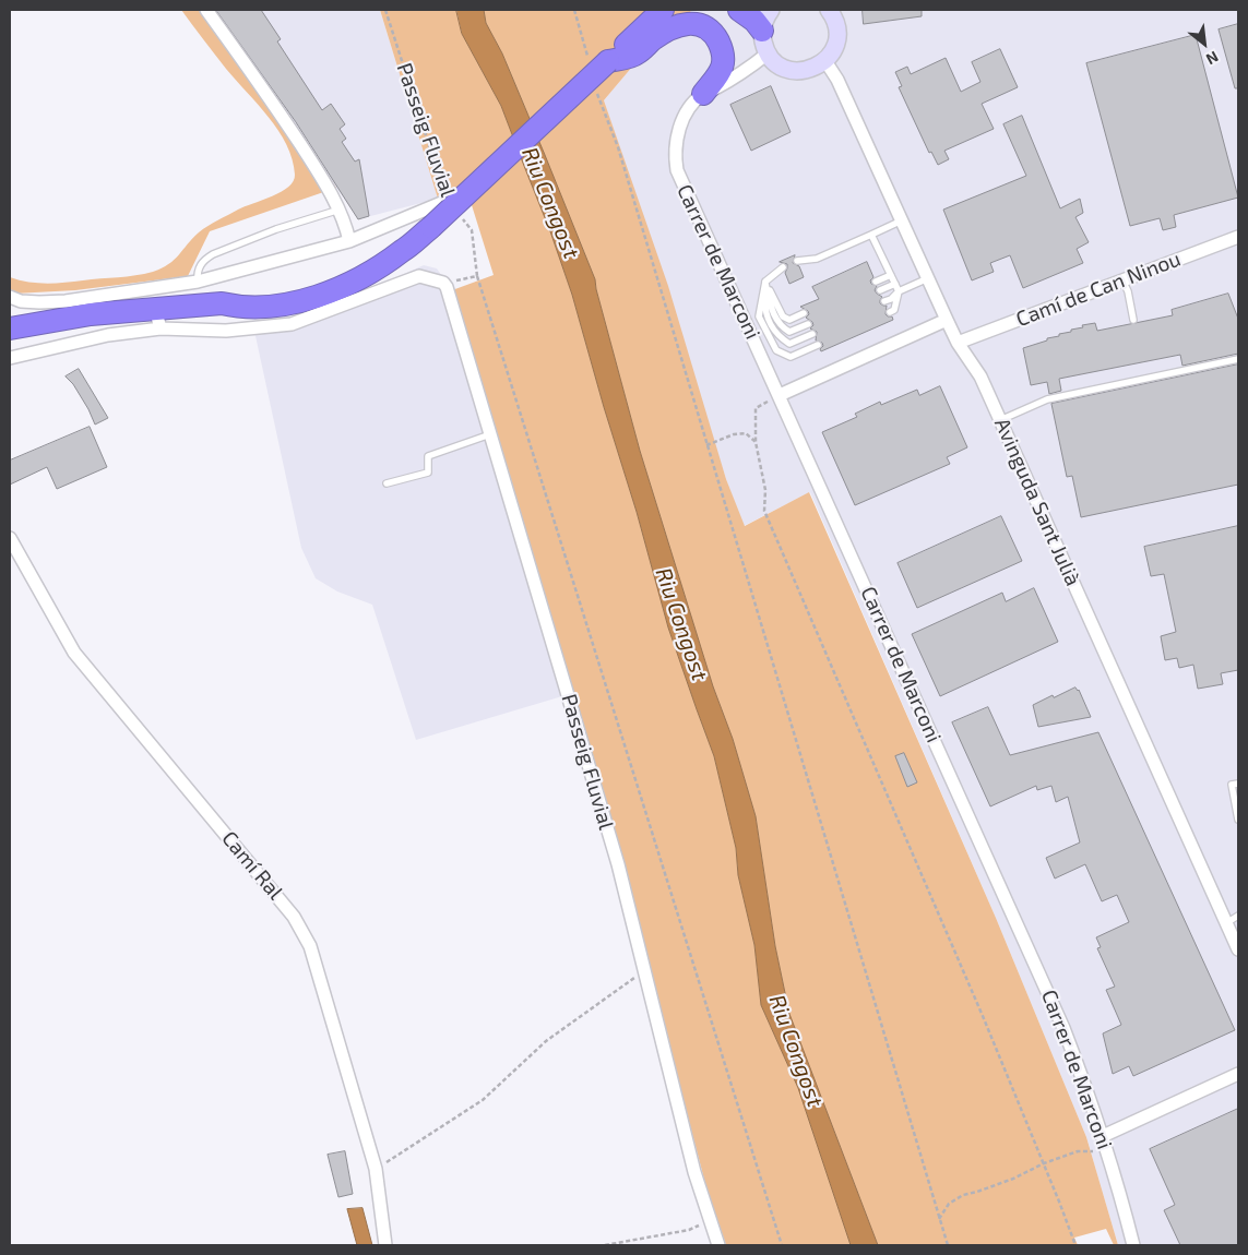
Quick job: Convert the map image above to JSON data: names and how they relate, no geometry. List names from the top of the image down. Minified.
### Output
{"streets":{"street":["Passeig Fluvial","Carrer de Marconi","Camí de Can Ninou","Avinguda Sant Julià","Camí Ral"]},"crossings":[["Camí de Can Ninou","Avinguda Sant Julià"]],"water":["Riu Congost"],"north":"bottom right"}
